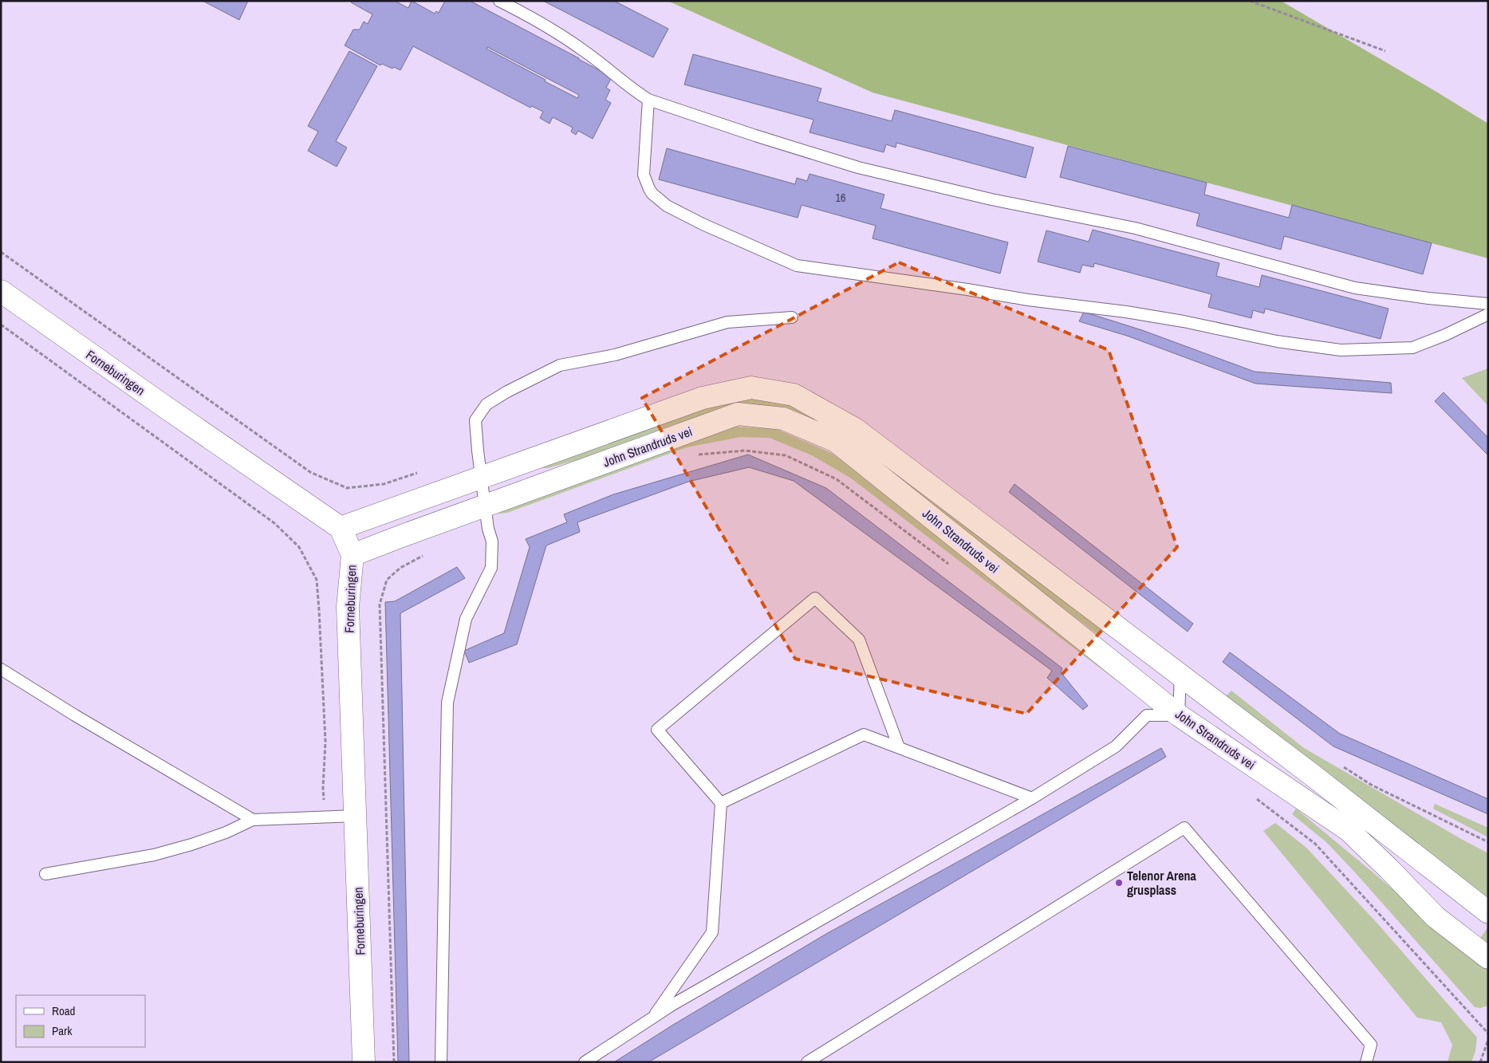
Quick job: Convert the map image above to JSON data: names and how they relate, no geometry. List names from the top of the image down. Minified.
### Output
{"streets":{"street":["Forneburingen","John Strandruds vei"]},"crossings":[["Forneburingen","John Strandruds vei"]],"places":["Telenor Arena grusplass"],"house_numbers":["16"],"legend":["Road","Park"]}
